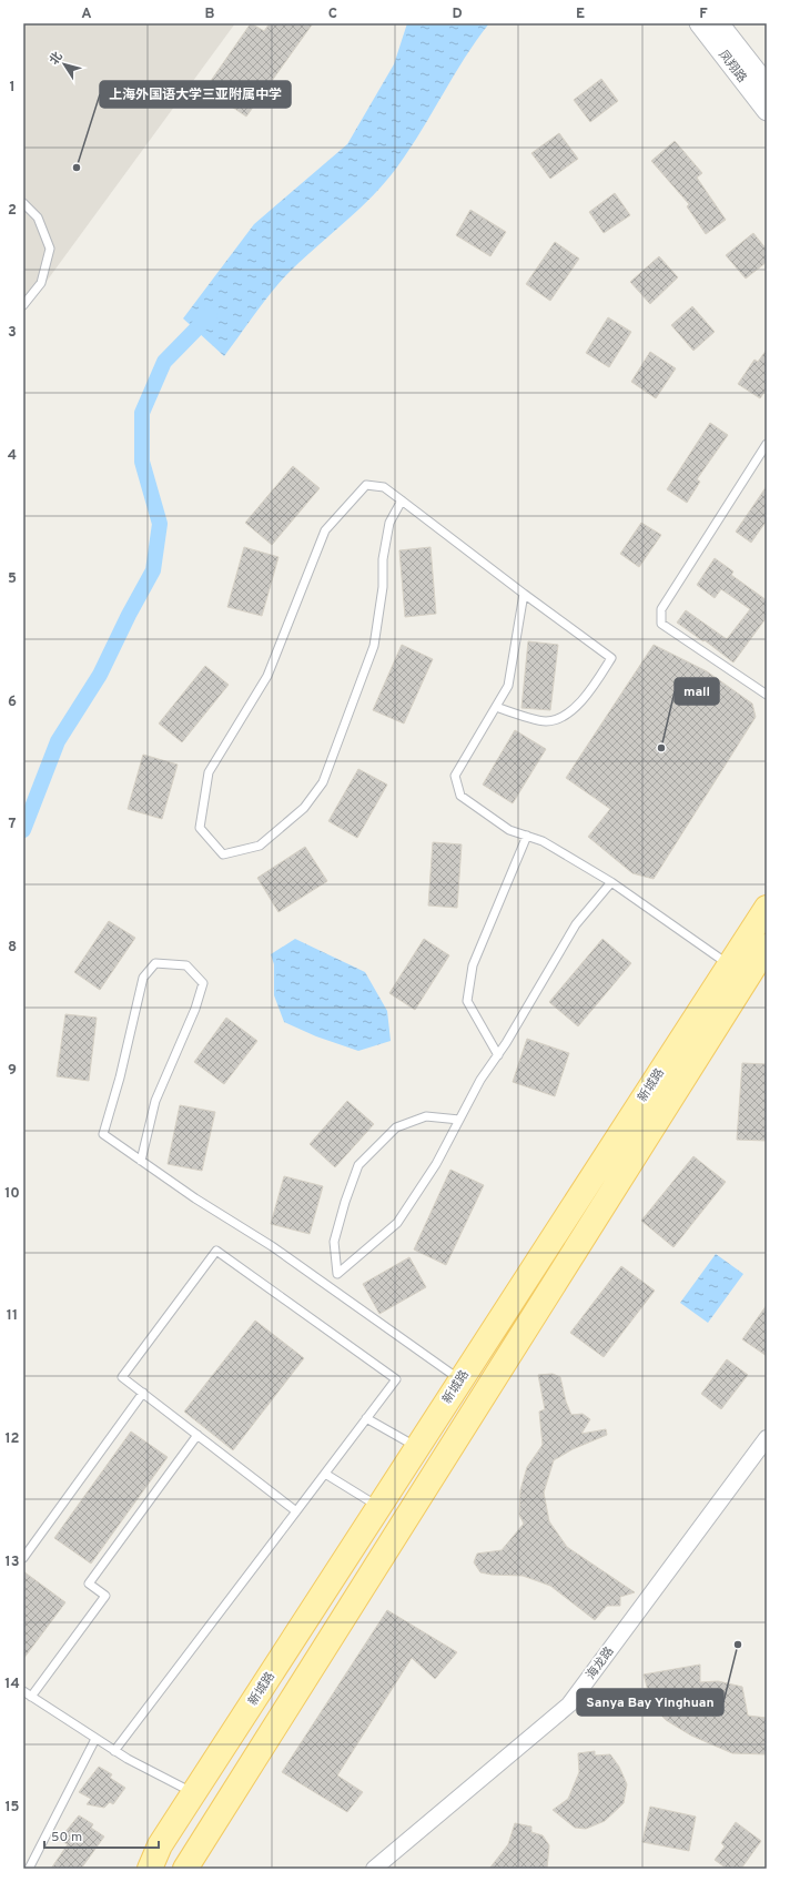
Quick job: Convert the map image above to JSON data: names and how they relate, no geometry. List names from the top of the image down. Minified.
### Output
{"streets":{"main road":["新城路"],"street":["凤翔路","海龙路"]},"places":["上海外国语大学三亚附属中学","mall","Sanya Bay Yinghuan"],"scale_bar":"50 m","north":"top left","grid":{"columns":["A","B","C","D","E","F"],"rows":["1","2","3","4","5","6","7","8","9","10","11","12","13","14","15"]}}
